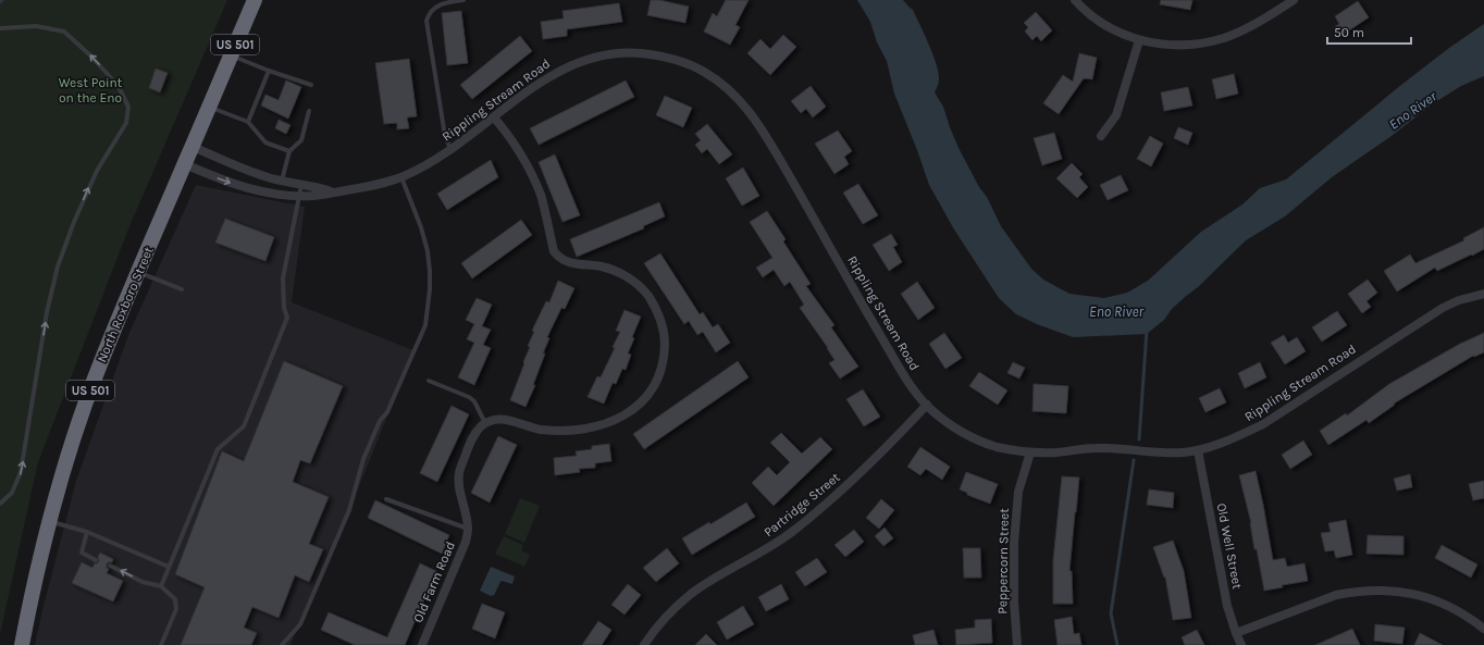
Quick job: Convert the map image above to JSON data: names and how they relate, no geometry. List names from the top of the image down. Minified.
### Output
{"streets":{"highway":["US 501","North Roxboro Street"],"street":["Rippling Stream Road","Partridge Street","Old Well Street","Peppercorn Street","Old Farm Road"]},"crossings":[["Rippling Stream Road","North Roxboro Street"],["Rippling Stream Road","Partridge Street"],["Rippling Stream Road","Old Well Street"],["Rippling Stream Road","Peppercorn Street"]],"water":["Eno River"],"parks":["West Point on the Eno"],"scale_bar":"50 m"}
